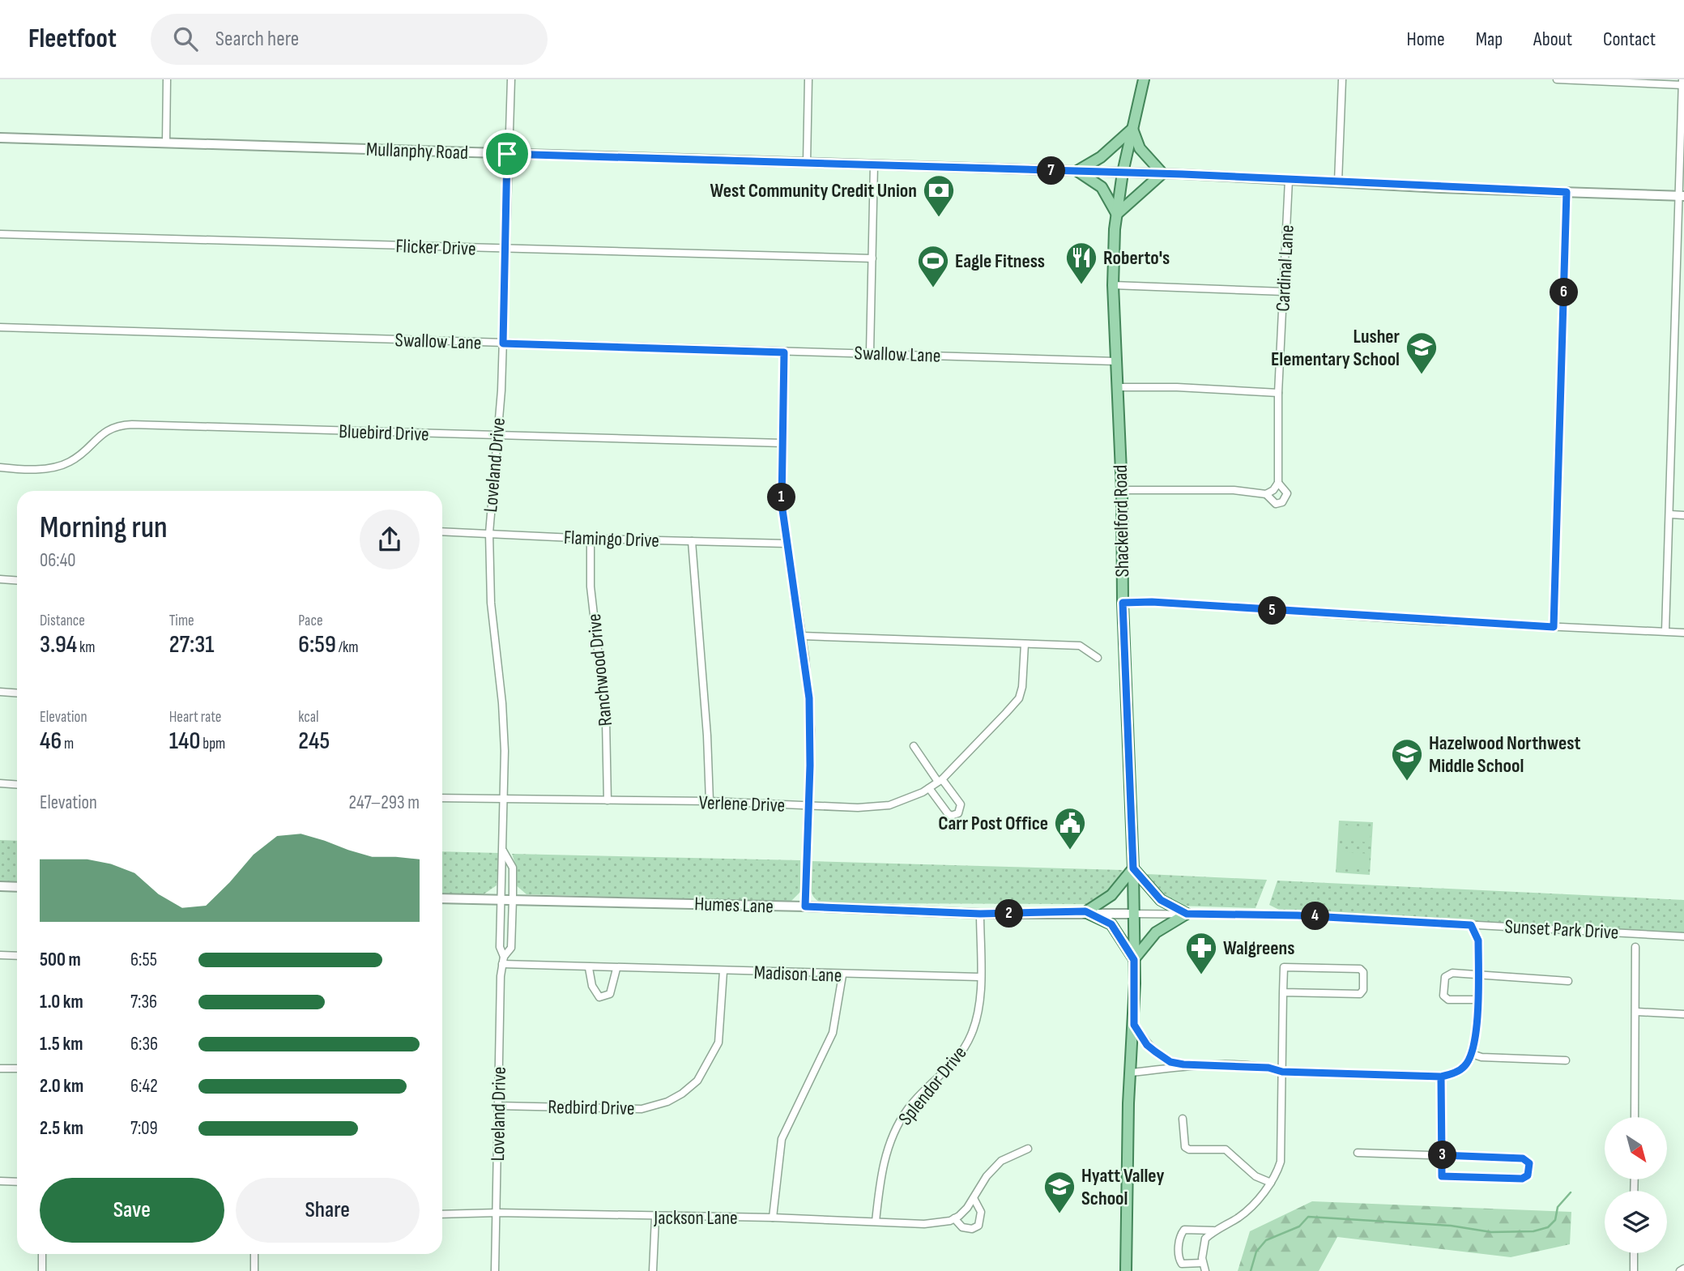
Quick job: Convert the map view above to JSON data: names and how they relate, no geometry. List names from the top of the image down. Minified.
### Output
{"streets":{"main road":["Shackelford Road"],"street":["Mullanphy Road","Flicker Drive","Cardinal Lane","Swallow Lane","Bluebird Drive","Loveland Drive","Flamingo Drive","Ranchwood Drive","Verlene Drive","Humes Lane","Sunset Park Drive","Madison Lane","Splendor Drive","Redbird Drive","Jackson Lane"]},"crossings":[["Mullanphy Road","Cardinal Lane"],["Mullanphy Road","Loveland Drive"],["Mullanphy Road","Shackelford Road"],["Flicker Drive","Loveland Drive"],["Swallow Lane","Loveland Drive"],["Swallow Lane","Shackelford Road"],["Bluebird Drive","Loveland Drive"],["Loveland Drive","Flamingo Drive"],["Loveland Drive","Verlene Drive"],["Loveland Drive","Humes Lane"],["Loveland Drive","Madison Lane"],["Loveland Drive","Redbird Drive"],["Loveland Drive","Jackson Lane"],["Shackelford Road","Humes Lane"],["Shackelford Road","Sunset Park Drive"],["Flamingo Drive","Ranchwood Drive"],["Ranchwood Drive","Verlene Drive"],["Humes Lane","Sunset Park Drive"],["Humes Lane","Splendor Drive"],["Madison Lane","Splendor Drive"],["Madison Lane","Redbird Drive"],["Splendor Drive","Jackson Lane"]],"places":{"bank":["West Community Credit Union"],"restaurant":["Roberto's"],"sports":["Eagle Fitness"],"school or university":["Lusher Elementary School","Hazelwood Northwest Middle School","Hyatt Valley School"],"public building":["Carr Post Office"],"pharmacy":["Walgreens"]},"north":"bottom right","page":{"header":"Fleetfoot","search":"Search here","nav":["Home","Map","About","Contact"],"pins":["7","6","1","5","2","4","3"],"heading":["Morning run","06:40"],"stats":[["Distance","3.94 km"],["Time","27:31"],["Pace","6:59 /km"],["Elevation","46 m"],["Heart rate","140 bpm"],["kcal","245"]],"chart":["Elevation","247–293 m"],"list":[{"name":"500 m","note":"6:55"},{"name":"1.0 km","note":"7:36"},{"name":"1.5 km","note":"6:36"},{"name":"2.0 km","note":"6:42"},{"name":"2.5 km","note":"7:09"}],"buttons":["Save","Share"]}}
